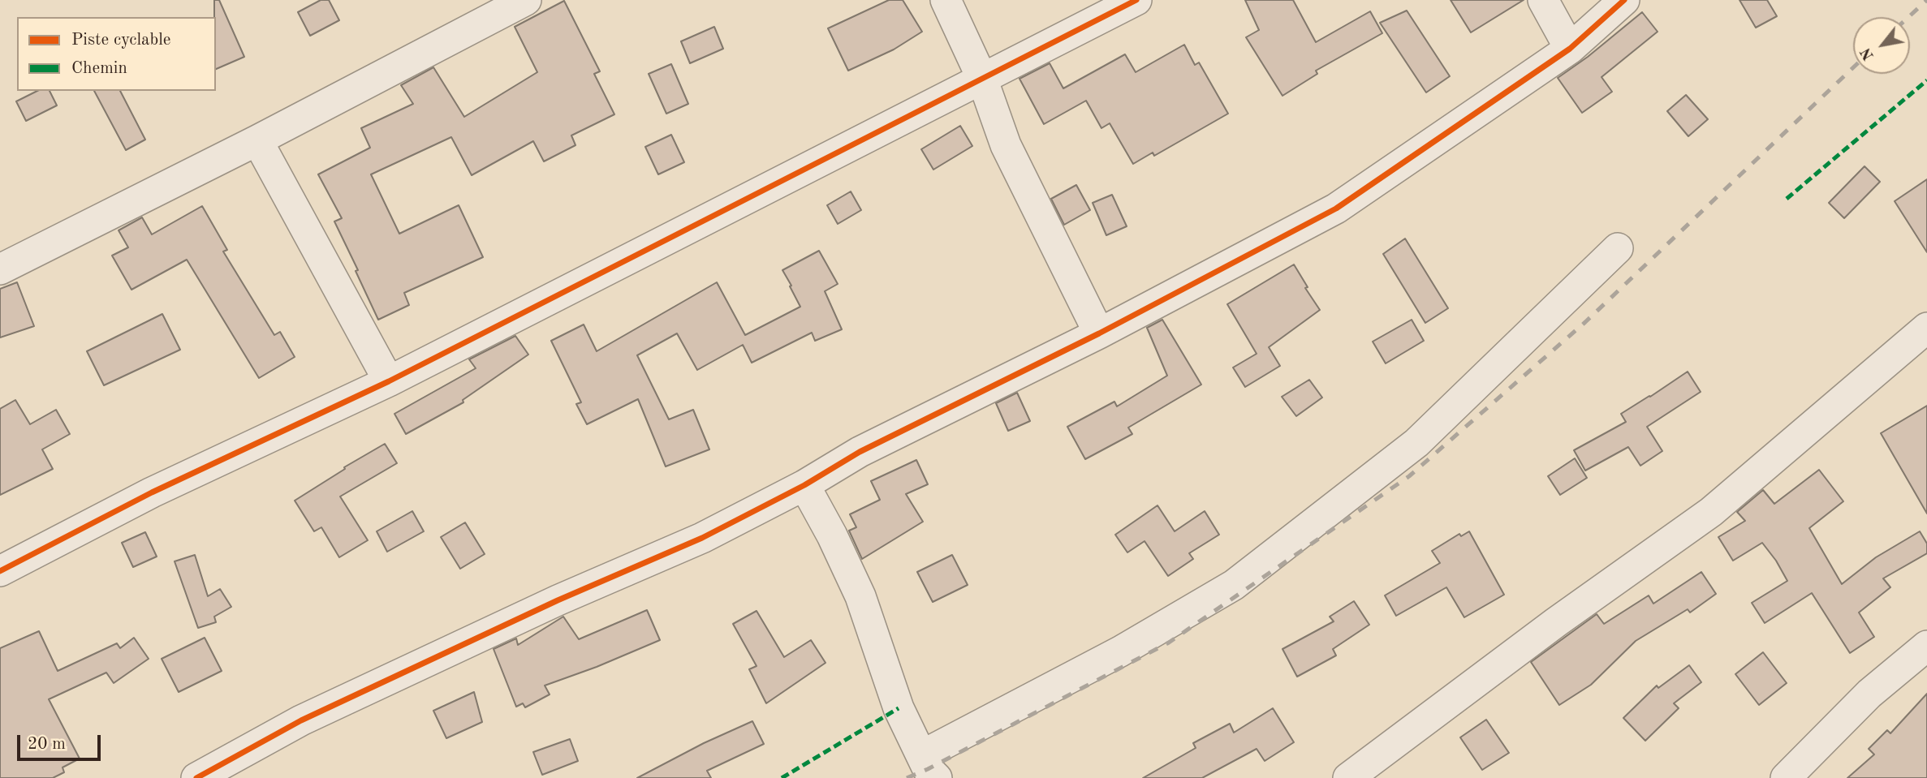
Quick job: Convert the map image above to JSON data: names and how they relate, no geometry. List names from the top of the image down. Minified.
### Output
{"legend":["Piste cyclable","Chemin"],"scale_bar":"20 m","north":"bottom left"}
